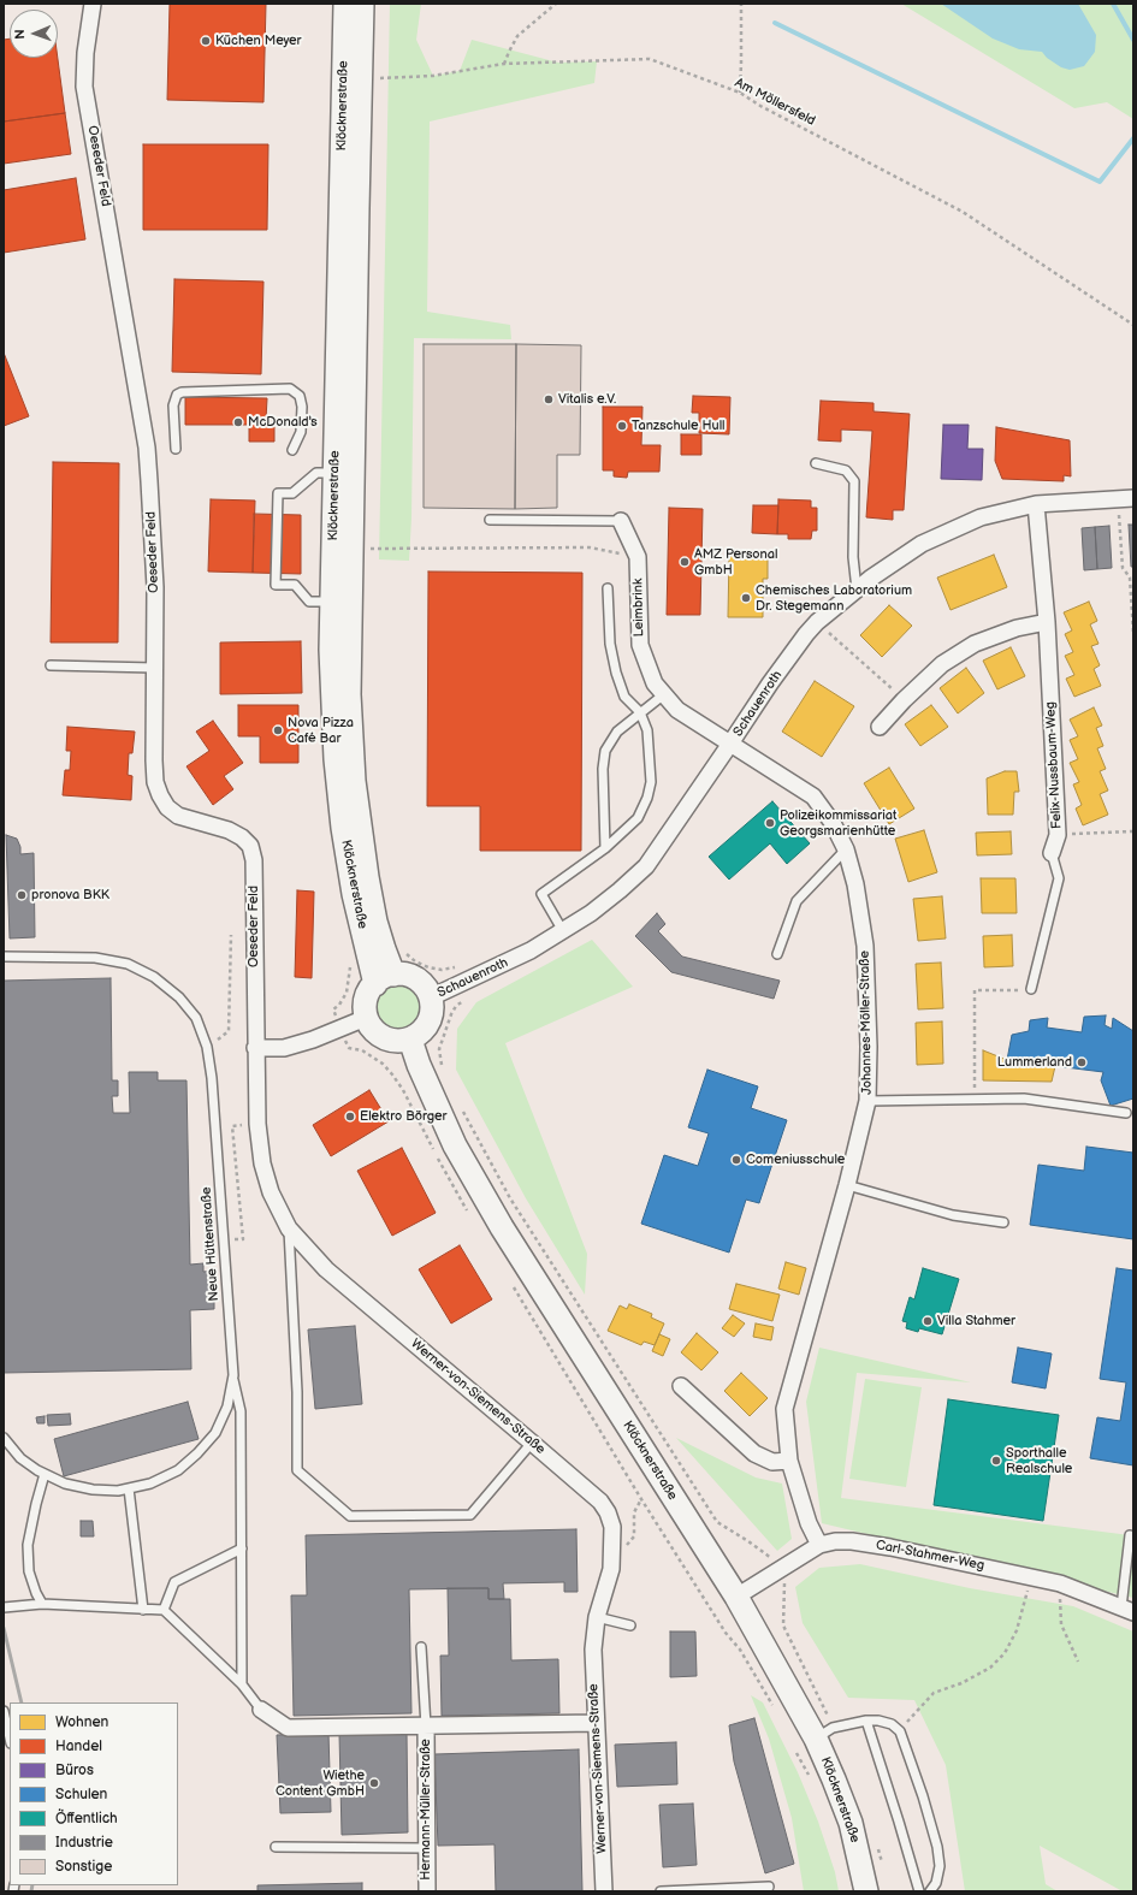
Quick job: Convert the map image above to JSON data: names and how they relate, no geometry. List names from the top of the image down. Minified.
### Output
{"streets":{"main road":["Klöcknerstraße"],"street":["Oeseder Feld","Leimbrink","Schauenroth","Felix-Nussbaum-Weg","Johannes-Möller-Straße","Werner-von-Siemens-Straße","Carl-Stahmer-Weg","Hermann-Müller-Straße"],"lane":["Neue Hüttenstraße"],"path":["Am Möllersfeld"]},"crossings":[["Am Möllersfeld","Klöcknerstraße"],["Klöcknerstraße","Schauenroth"],["Klöcknerstraße","Carl-Stahmer-Weg"],["Oeseder Feld","Werner-von-Siemens-Straße"],["Leimbrink","Schauenroth"],["Leimbrink","Johannes-Möller-Straße"],["Schauenroth","Felix-Nussbaum-Weg"],["Schauenroth","Johannes-Möller-Straße"],["Johannes-Möller-Straße","Carl-Stahmer-Weg"],["Werner-von-Siemens-Straße","Hermann-Müller-Straße"]],"places":["Küchen Meyer","Vitalis e.V.","McDonald's","Tanzschule Hull","AMZ Personal GmbH","Chemisches Laboratorium Dr. Stegemann","Nova Pizza Café Bar","Polizeikommissariat Georgsmarienhütte","pronova BKK","Lummerland","Elektro Börger","Comeniusschule","Villa Stahmer","Sporthalle Realschule","Wiethe Content GmbH"],"legend":["Wohnen","Handel","Büros","Schulen","Öffentlich","Industrie","Sonstige"],"north":"left"}
